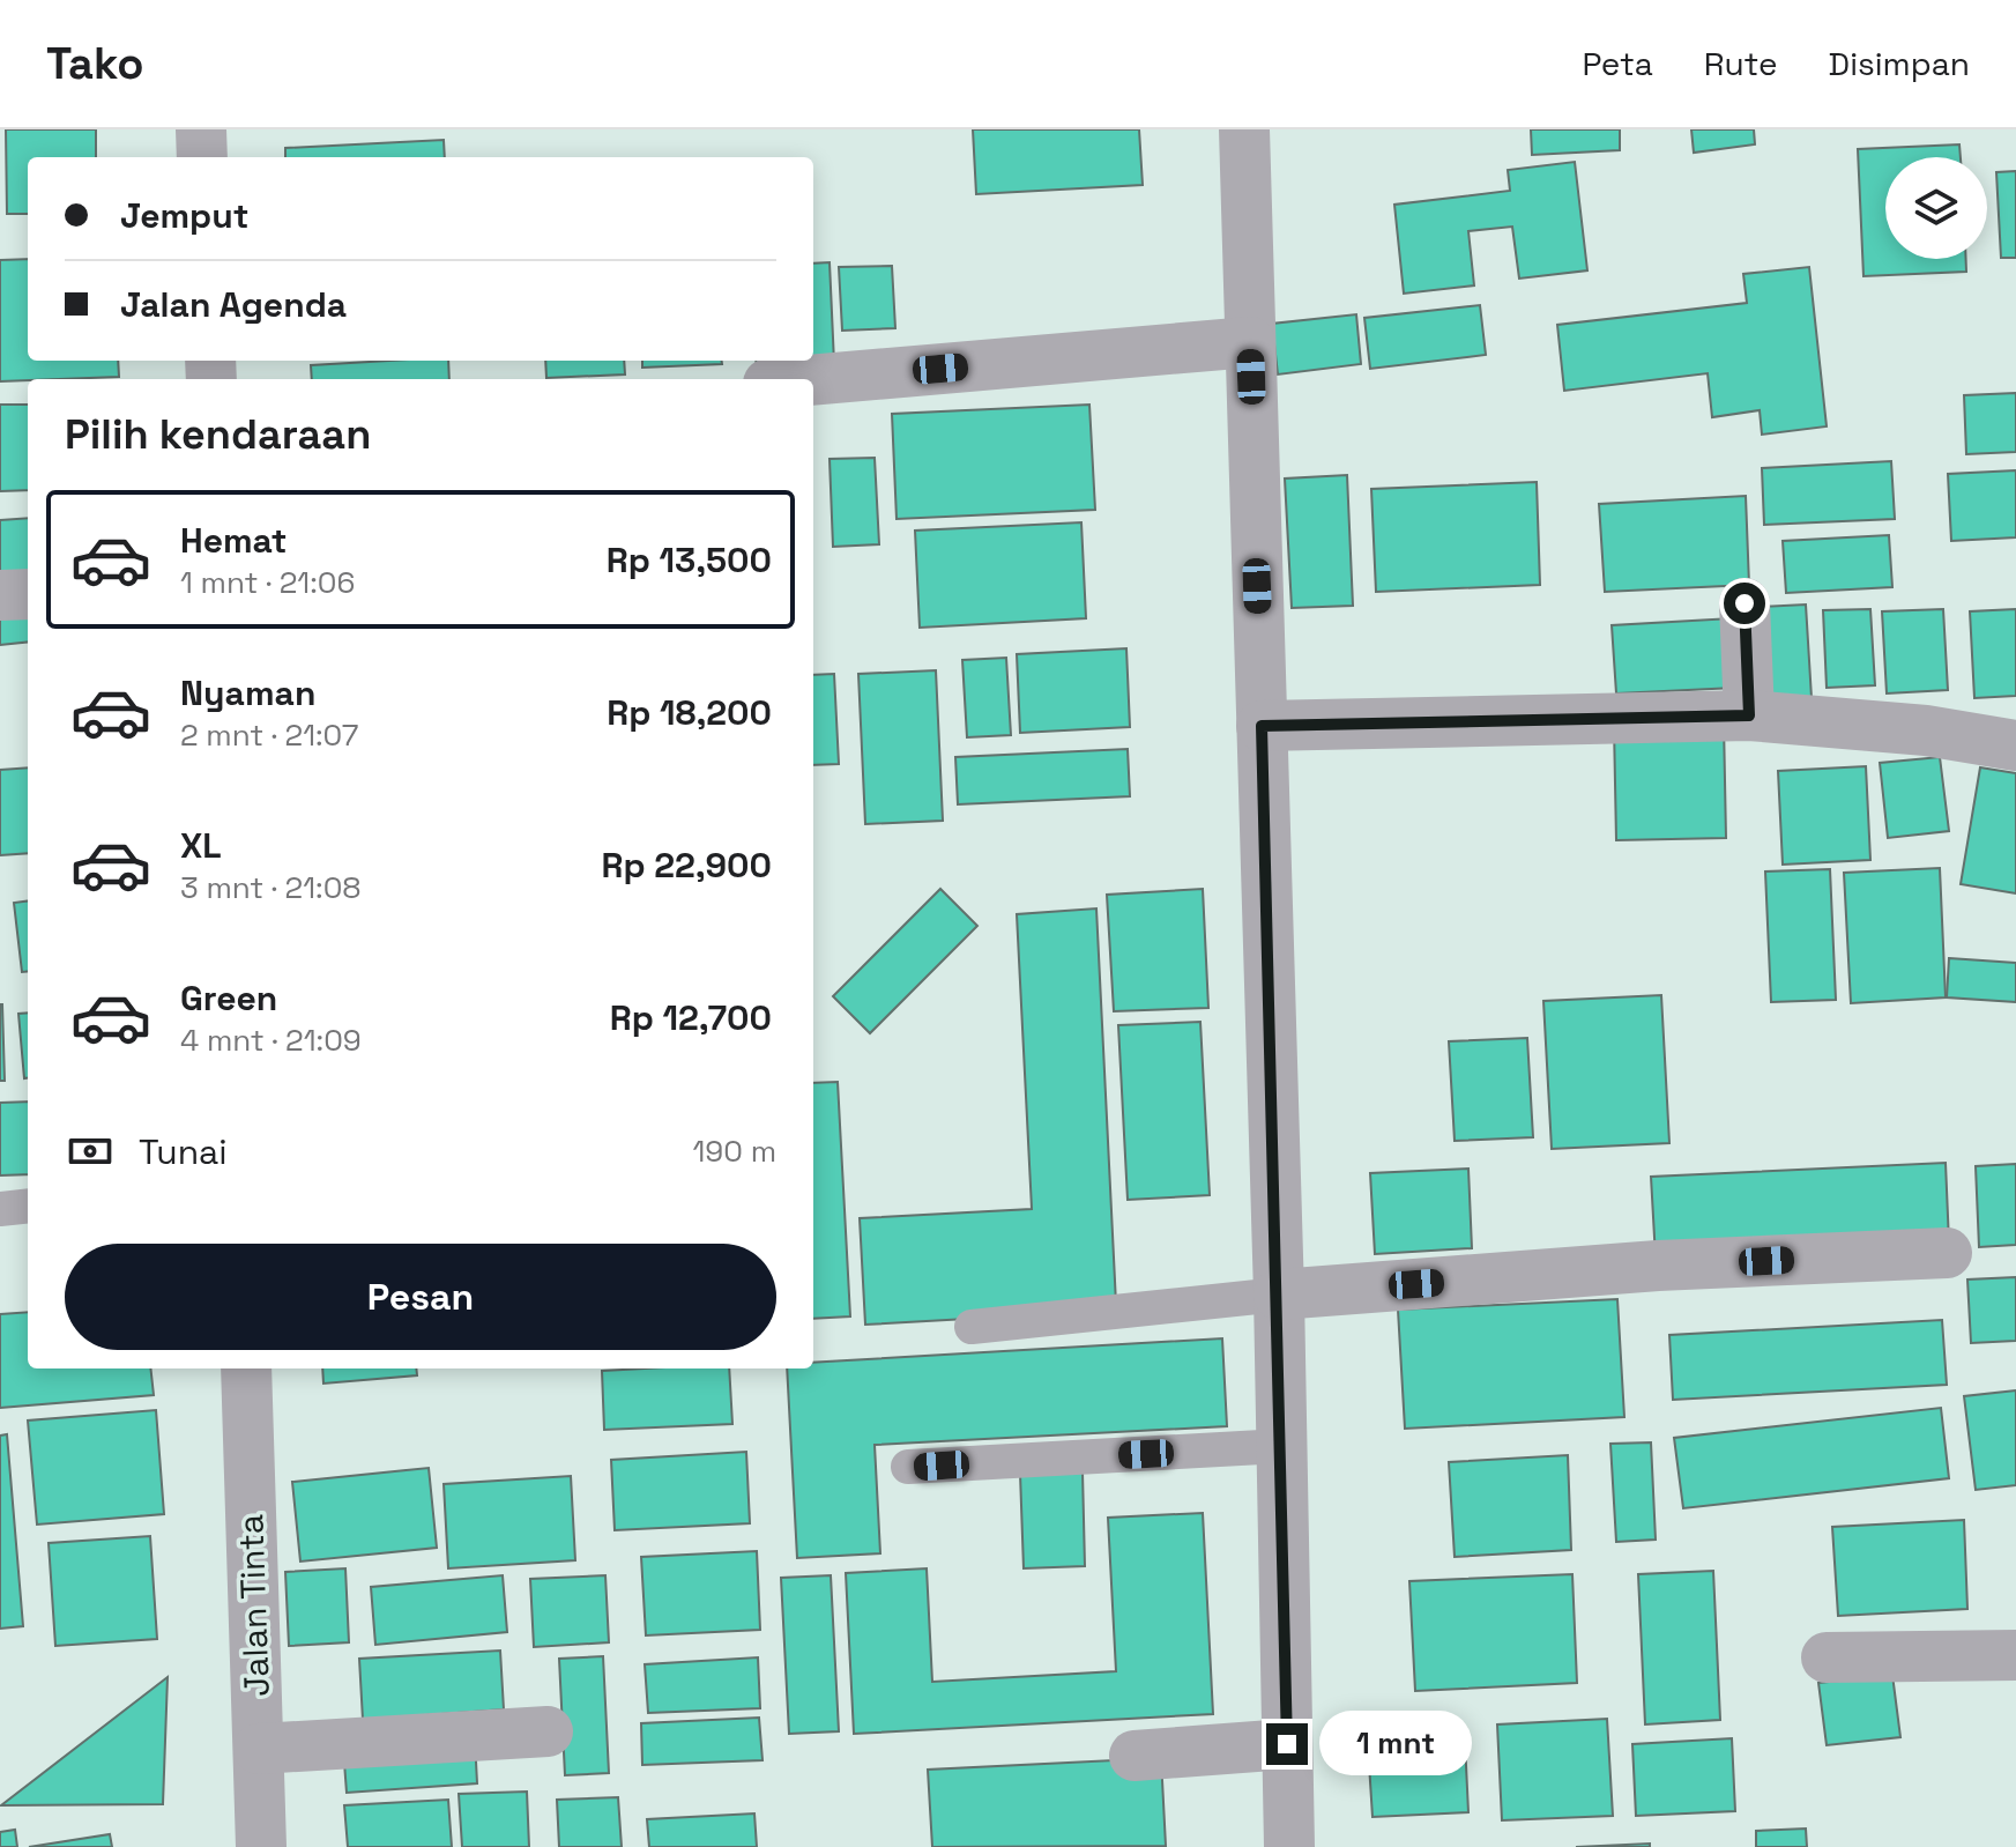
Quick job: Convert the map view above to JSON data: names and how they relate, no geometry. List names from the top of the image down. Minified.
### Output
{"streets":{"street":["Jalan Tinta"]},"page":{"header":"Tako","nav":["Peta","Rute","Disimpan"],"banner":["Jemput","Jalan Agenda"],"heading":"Pilih kendaraan","list":[{"name":"Hemat","note":"1 mnt · 21:06","value":"Rp 13,500"},{"name":"Nyaman","note":"2 mnt · 21:07","value":"Rp 18,200"},{"name":"XL","note":"3 mnt · 21:08","value":"Rp 22,900"},{"name":"Green","note":"4 mnt · 21:09","value":"Rp 12,700"}],"pay":["Tunai","190 m"],"buttons":"Pesan","bubble":"1 mnt"}}
